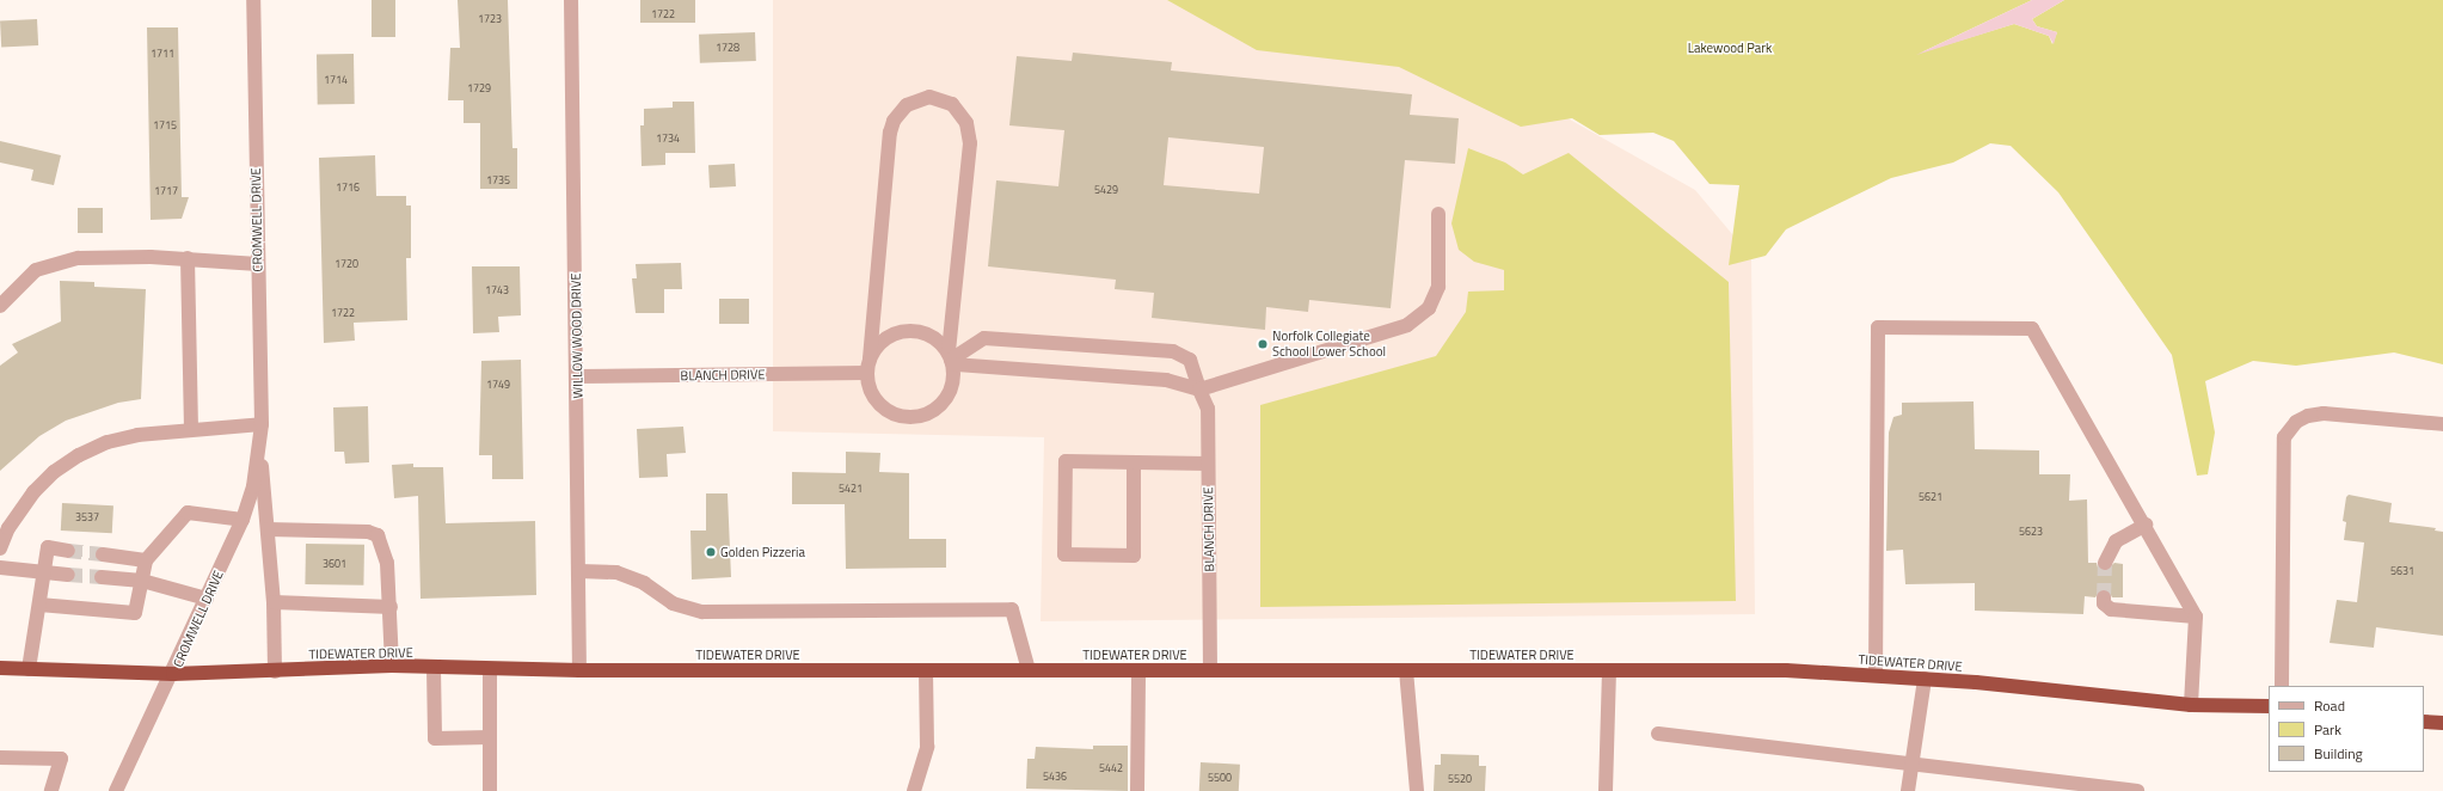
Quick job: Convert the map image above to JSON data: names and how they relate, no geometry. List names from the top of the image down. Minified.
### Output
{"streets":{"highway":["TIDEWATER DRIVE"],"street":["CROMWELL DRIVE","WILLOW WOOD DRIVE","BLANCH DRIVE"]},"crossings":[["CROMWELL DRIVE","TIDEWATER DRIVE"],["WILLOW WOOD DRIVE","BLANCH DRIVE"],["WILLOW WOOD DRIVE","TIDEWATER DRIVE"],["BLANCH DRIVE","TIDEWATER DRIVE"]],"parks":["Lakewood Park"],"places":["Norfolk Collegiate School Lower School","Golden Pizzeria"],"house_numbers":["1722","1723","1728","1711","1714","1729","1715","1734","1735","1716","5429","1717","1720","1743","1722","1749","5421","5621","3537","5623","3601","5631","5442","5436","5500","5520"],"legend":["Road","Park","Building"]}
